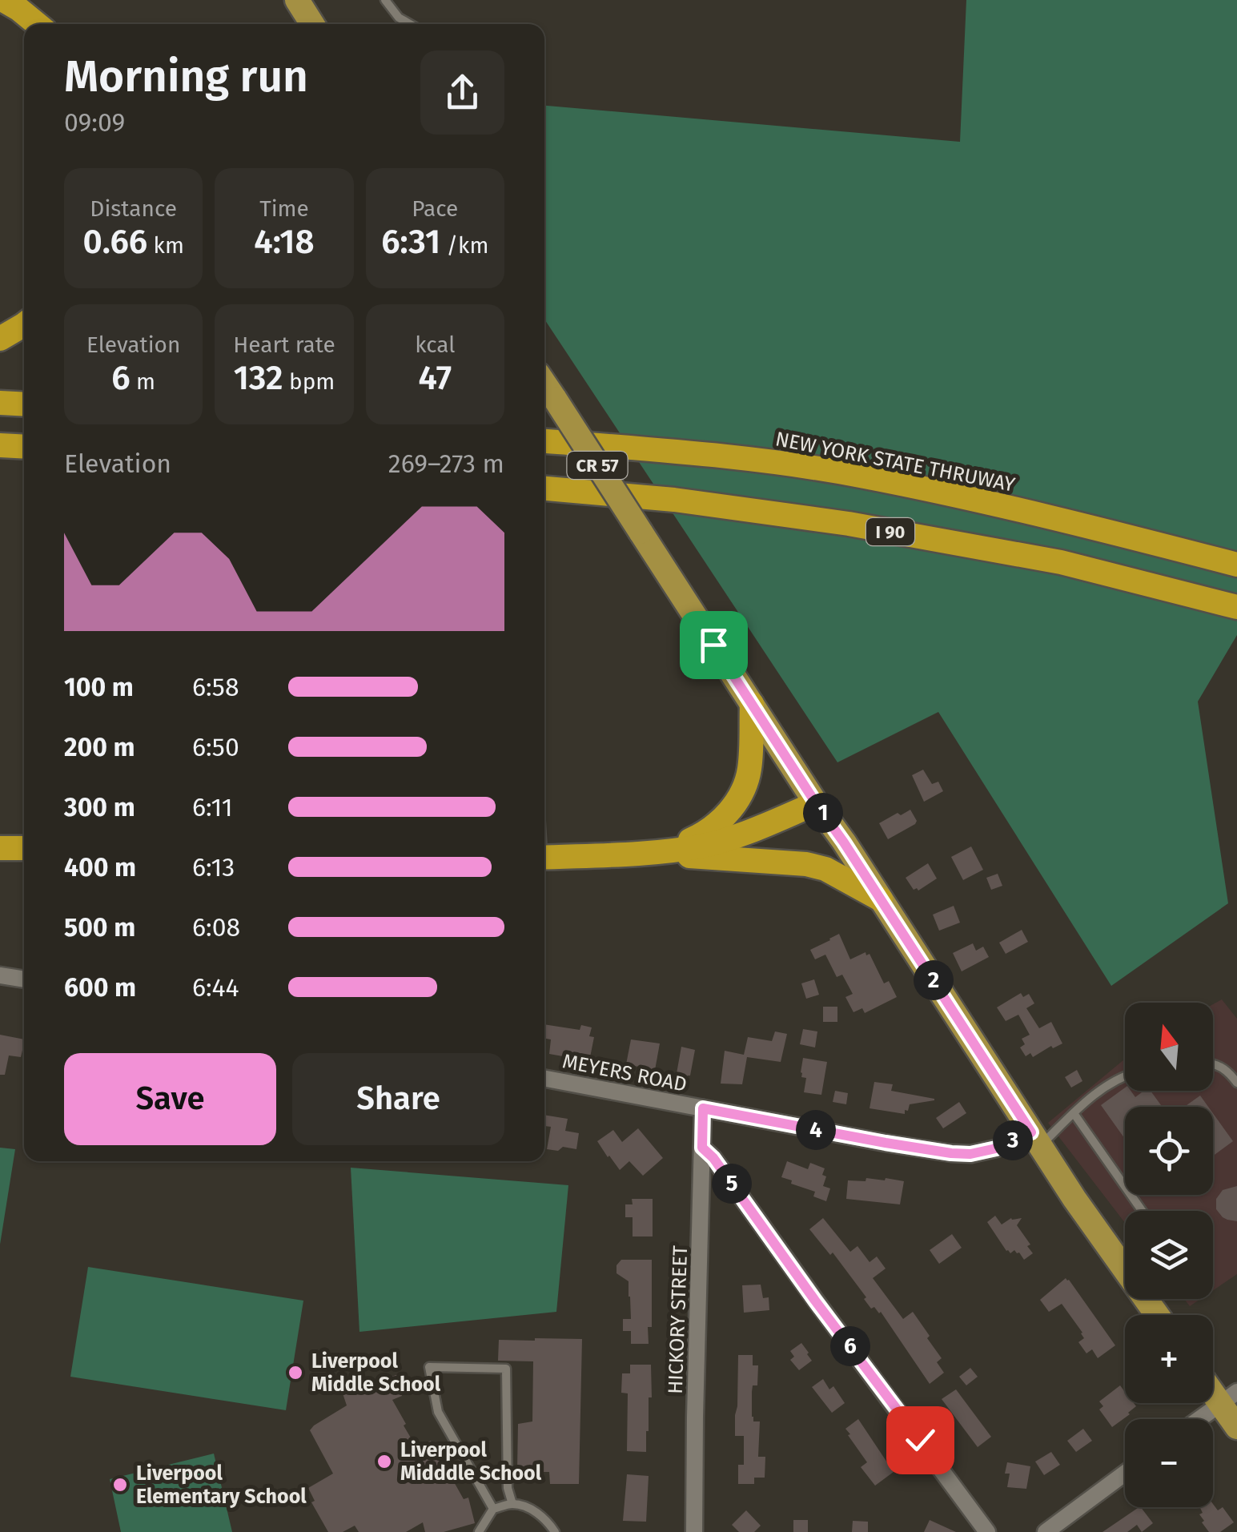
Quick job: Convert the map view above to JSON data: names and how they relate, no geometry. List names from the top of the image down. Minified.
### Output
{"streets":{"highway":["NEW YORK STATE THRUWAY","I 90"],"main road":["CR 57"],"street":["MEYERS ROAD","HICKORY STREET"]},"crossings":[["CR 57","MEYERS ROAD"],["MEYERS ROAD","HICKORY STREET"]],"places":["Liverpool Middle School","Liverpool Midddle School","Liverpool Elementary School"],"north":"top","page":{"heading":["Morning run","09:09"],"stats":[["Distance","0.66 km"],["Time","4:18"],["Pace","6:31 /km"],["Elevation","6 m"],["Heart rate","132 bpm"],["kcal","47"]],"chart":["Elevation","269–273 m"],"list":[{"name":"100 m","note":"6:58"},{"name":"200 m","note":"6:50"},{"name":"300 m","note":"6:11"},{"name":"400 m","note":"6:13"},{"name":"500 m","note":"6:08"},{"name":"600 m","note":"6:44"}],"pins":["1","2","4","3","5","6"],"map_buttons":["+","−"],"buttons":["Save","Share"]}}
